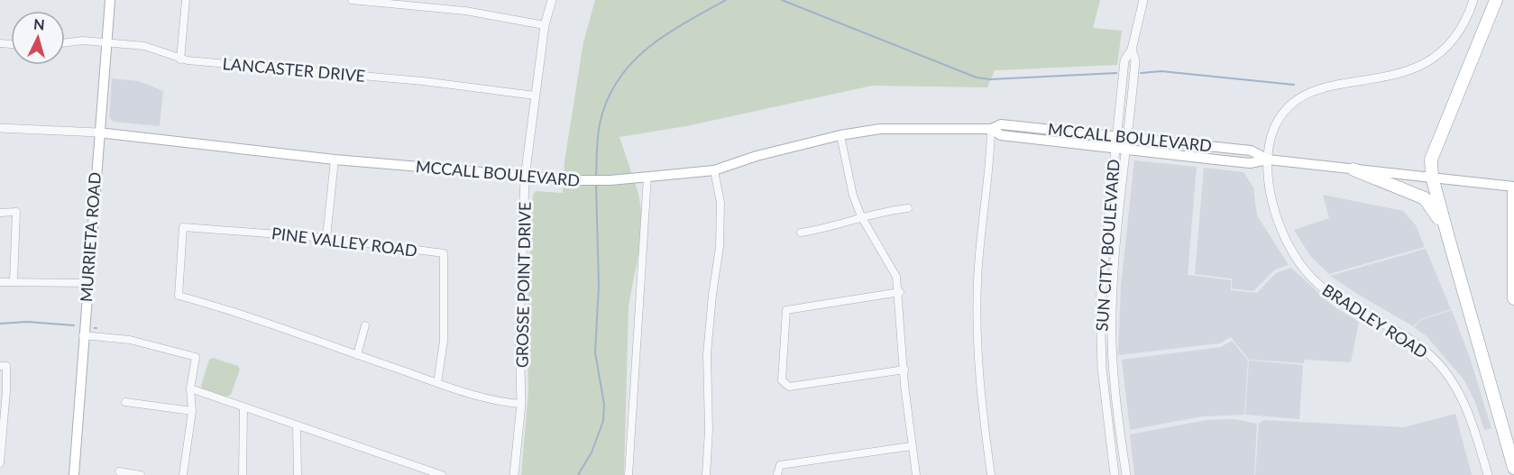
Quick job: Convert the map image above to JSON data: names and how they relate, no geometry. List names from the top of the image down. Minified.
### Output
{"streets":{"main road":["MCCALL BOULEVARD","MURRIETA ROAD"],"street":["LANCASTER DRIVE","PINE VALLEY ROAD","SUN CITY BOULEVARD","GROSSE POINT DRIVE","BRADLEY ROAD"]},"crossings":[["LANCASTER DRIVE","MURRIETA ROAD"],["LANCASTER DRIVE","GROSSE POINT DRIVE"],["MCCALL BOULEVARD","MURRIETA ROAD"],["MCCALL BOULEVARD","SUN CITY BOULEVARD"],["MCCALL BOULEVARD","GROSSE POINT DRIVE"],["MCCALL BOULEVARD","BRADLEY ROAD"]],"north":"top"}
